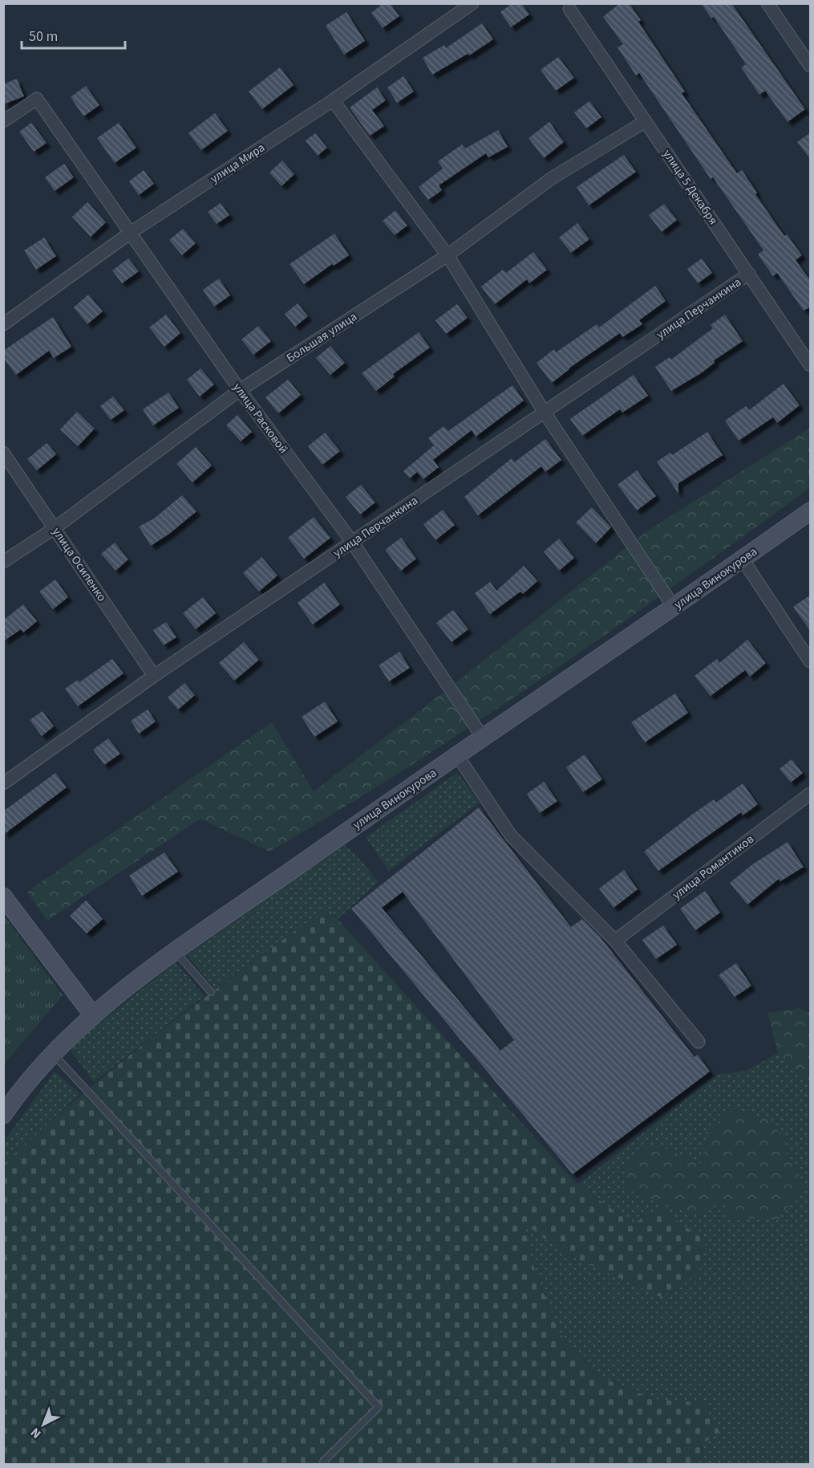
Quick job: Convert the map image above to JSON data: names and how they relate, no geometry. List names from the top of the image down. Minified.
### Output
{"streets":{"main road":["улица Винокурова"],"street":["улица Мира","улица 5 Декабря","улица Перчанкина","Большая улица","улица Расковой","улица Осипенко","улица Романтиков"]},"crossings":[["улица Мира","улица Расковой"],["улица 5 Декабря","улица Перчанкина"],["улица 5 Декабря","Большая улица"],["улица Перчанкина","улица Расковой"],["улица Перчанкина","улица Осипенко"],["Большая улица","улица Расковой"],["Большая улица","улица Осипенко"],["улица Расковой","улица Винокурова"]],"scale_bar":"50 m","north":"bottom left"}
